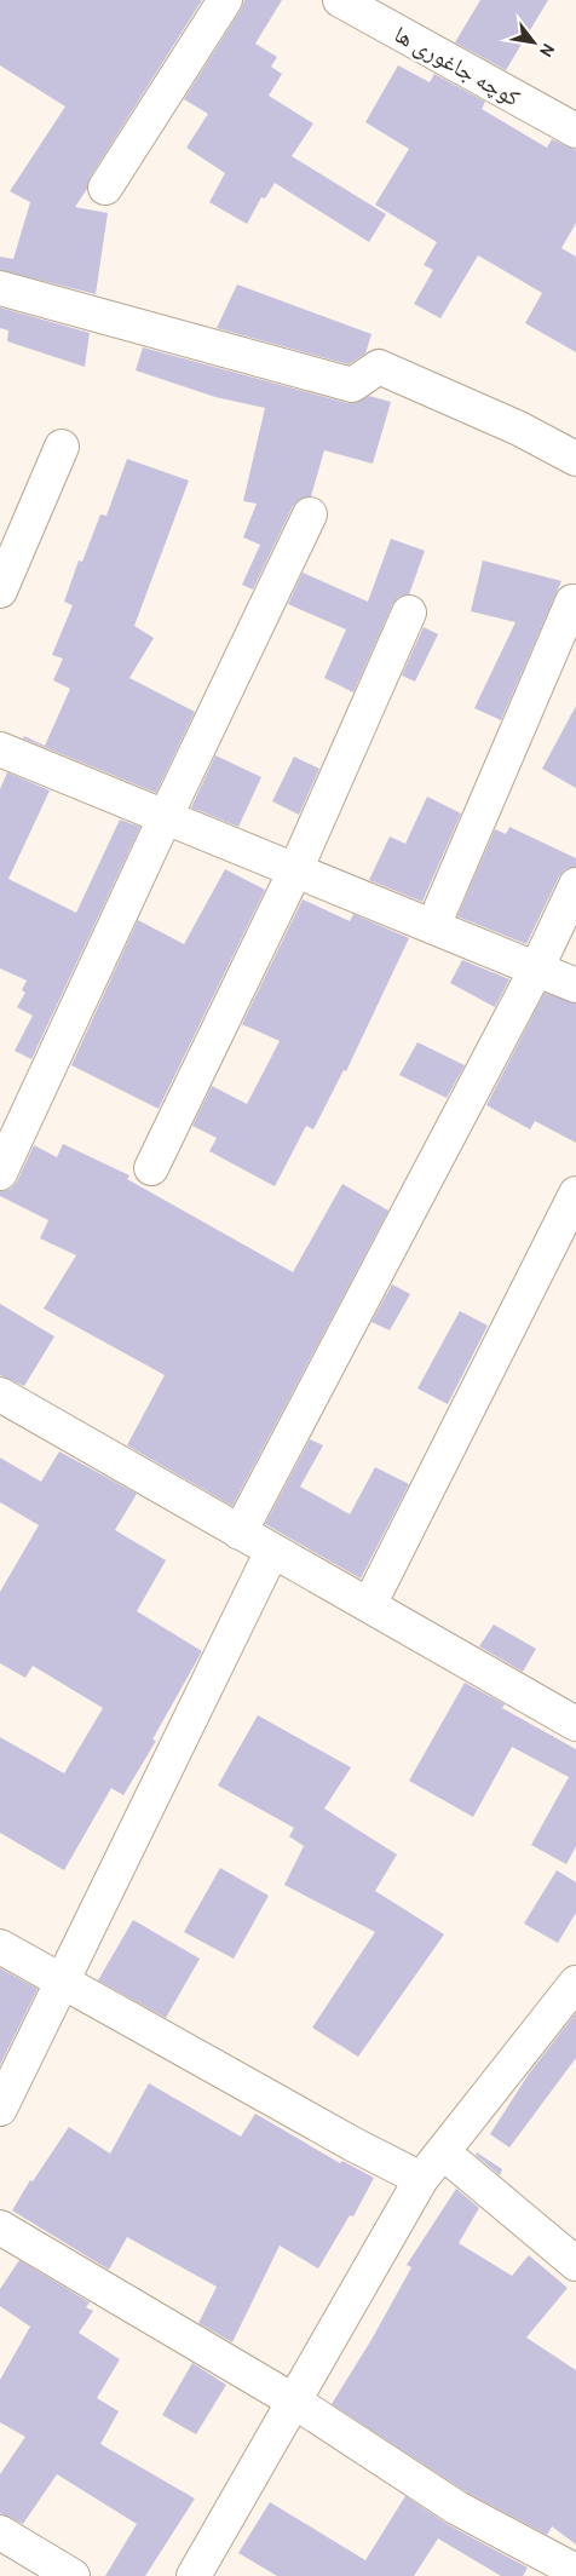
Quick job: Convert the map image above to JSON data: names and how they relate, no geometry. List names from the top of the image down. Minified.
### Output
{"streets":{"street":["کوچه جاغوری ها"]},"north":"bottom right"}
